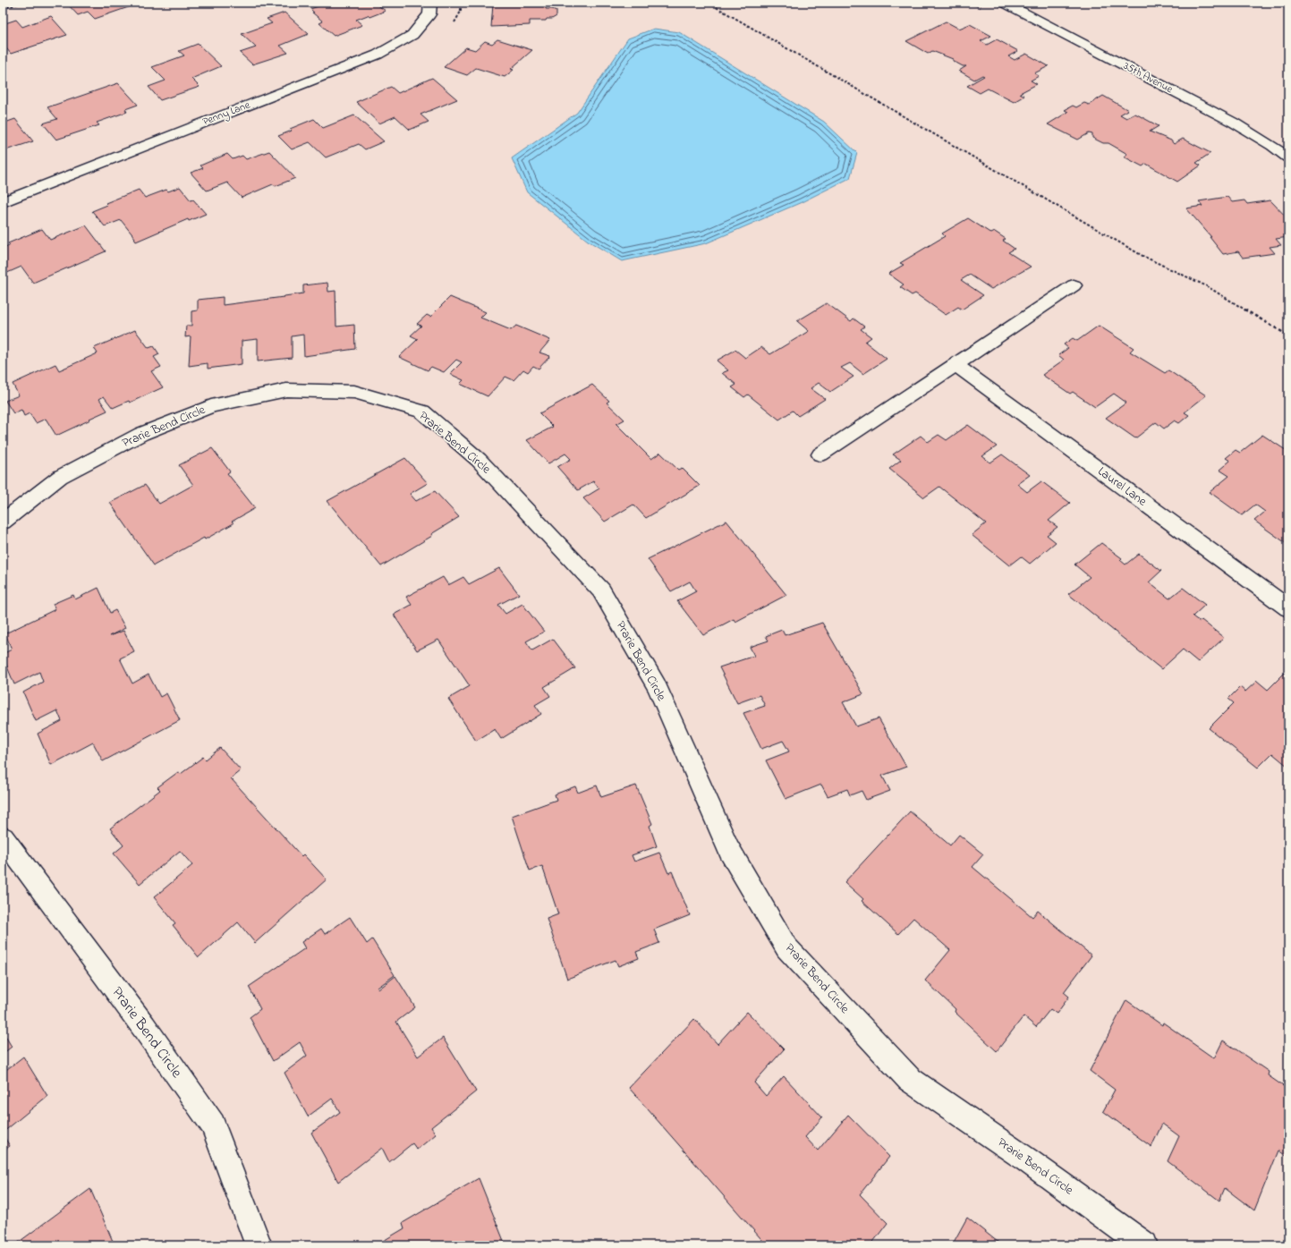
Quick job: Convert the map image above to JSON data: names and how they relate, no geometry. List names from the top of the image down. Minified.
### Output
{"streets":{"street":["35th Avenue","Penny Lane","Prarie Bend Circle","Laurel Lane"]}}
